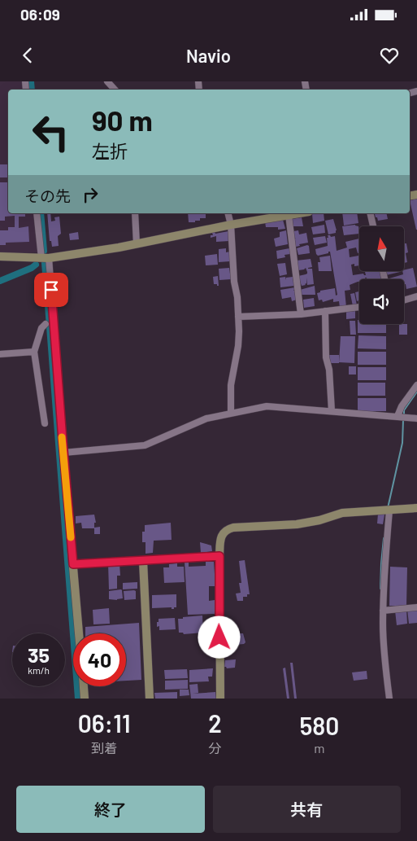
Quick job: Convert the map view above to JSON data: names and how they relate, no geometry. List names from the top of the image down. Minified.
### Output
{"north":"top","page":{"status":"06:09","header":"Navio","turn":["90 m","左折"],"then":"その先","speed":"35 km/h","limit":"40","eta":["06:11","到着","2","分","580","m"],"buttons":["終了","共有"]}}
